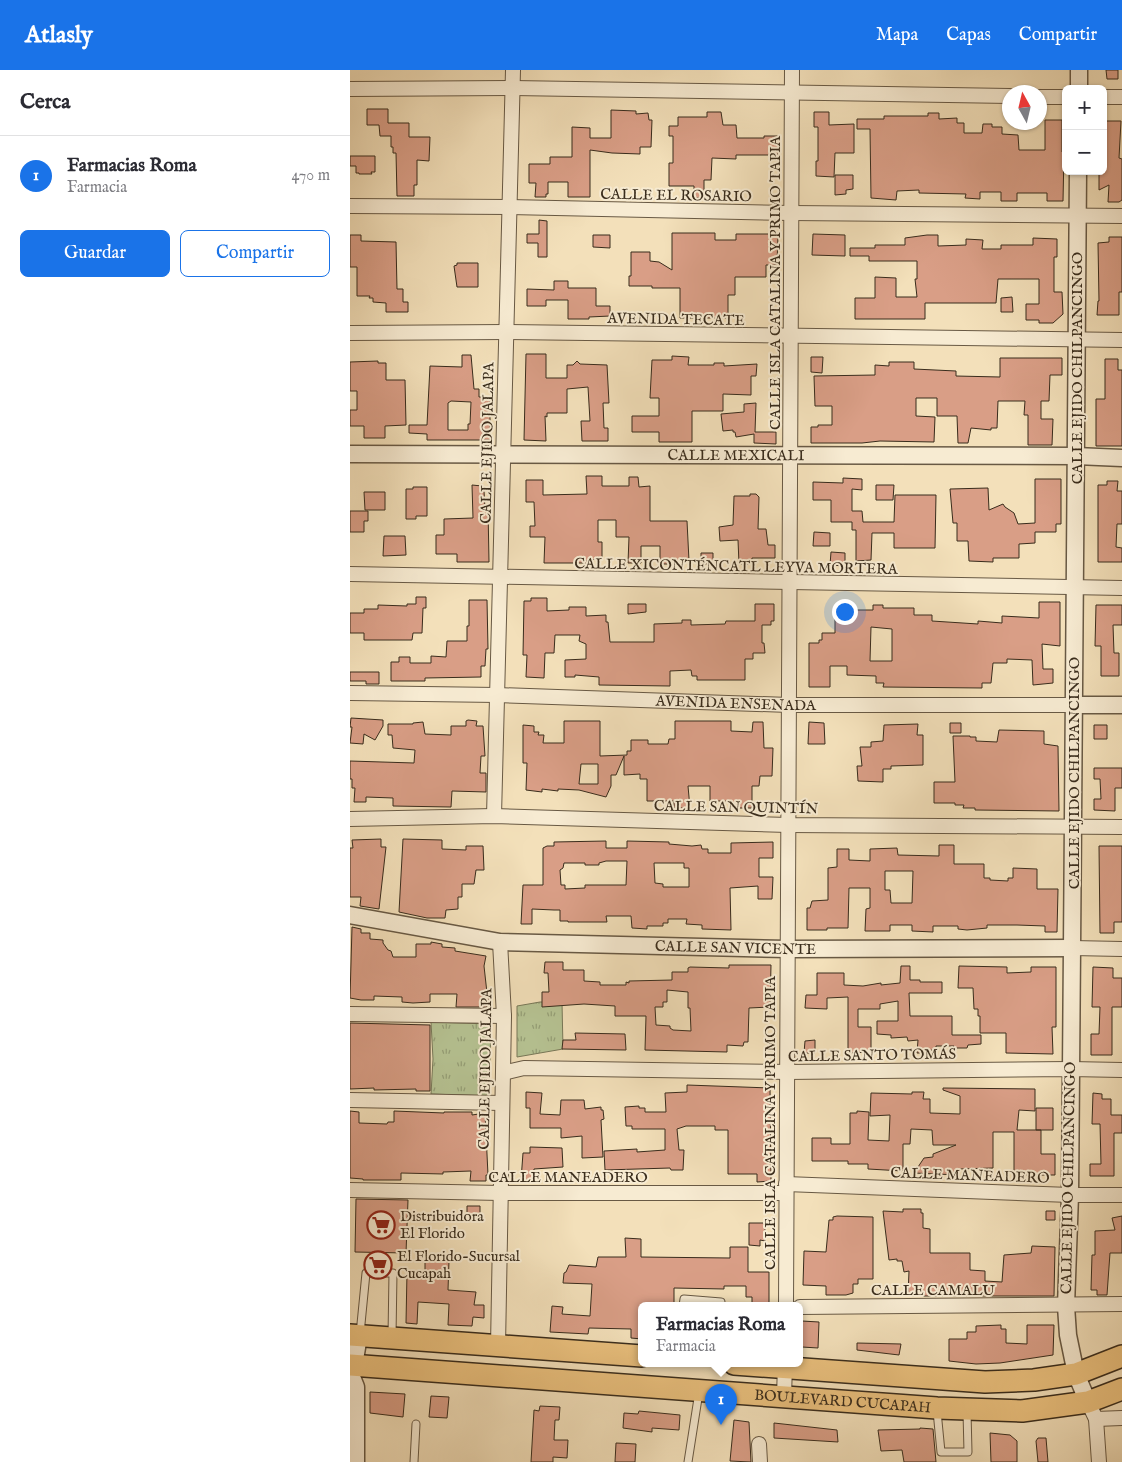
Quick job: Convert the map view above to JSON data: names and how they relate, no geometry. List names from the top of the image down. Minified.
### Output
{"streets":{"main road":["BOULEVARD CUCAPAH"],"street":["CALLE EL ROSARIO","CALLE ISLA CATALINA Y PRIMO TAPIA","AVENIDA TECATE","CALLE EJIDO CHILPANCINGO","CALLE EJIDO JALAPA","CALLE MEXICALI","CALLE XICONTÉNCATL LEYVA MORTERA","AVENIDA ENSENADA","CALLE SAN QUINTÍN","CALLE SAN VICENTE","CALLE SANTO TOMÁS","CALLE MANEADERO","CALLE CAMALU"]},"crossings":[["CALLE EL ROSARIO","CALLE ISLA CATALINA Y PRIMO TAPIA"],["CALLE EL ROSARIO","CALLE EJIDO CHILPANCINGO"],["CALLE EL ROSARIO","CALLE EJIDO JALAPA"],["CALLE ISLA CATALINA Y PRIMO TAPIA","AVENIDA TECATE"],["CALLE ISLA CATALINA Y PRIMO TAPIA","CALLE MEXICALI"],["CALLE ISLA CATALINA Y PRIMO TAPIA","CALLE XICONTÉNCATL LEYVA MORTERA"],["CALLE ISLA CATALINA Y PRIMO TAPIA","AVENIDA ENSENADA"],["CALLE ISLA CATALINA Y PRIMO TAPIA","CALLE SAN QUINTÍN"],["CALLE ISLA CATALINA Y PRIMO TAPIA","CALLE SAN VICENTE"],["CALLE ISLA CATALINA Y PRIMO TAPIA","CALLE SANTO TOMÁS"],["CALLE ISLA CATALINA Y PRIMO TAPIA","CALLE MANEADERO"],["AVENIDA TECATE","CALLE EJIDO CHILPANCINGO"],["AVENIDA TECATE","CALLE EJIDO JALAPA"],["CALLE EJIDO CHILPANCINGO","CALLE MEXICALI"],["CALLE EJIDO CHILPANCINGO","CALLE XICONTÉNCATL LEYVA MORTERA"],["CALLE EJIDO CHILPANCINGO","AVENIDA ENSENADA"],["CALLE EJIDO CHILPANCINGO","CALLE SAN QUINTÍN"],["CALLE EJIDO CHILPANCINGO","CALLE SAN VICENTE"],["CALLE EJIDO CHILPANCINGO","CALLE SANTO TOMÁS"],["CALLE EJIDO CHILPANCINGO","CALLE MANEADERO"],["CALLE EJIDO CHILPANCINGO","CALLE CAMALU"],["CALLE EJIDO CHILPANCINGO","BOULEVARD CUCAPAH"],["CALLE EJIDO JALAPA","CALLE MEXICALI"],["CALLE EJIDO JALAPA","CALLE XICONTÉNCATL LEYVA MORTERA"],["CALLE EJIDO JALAPA","AVENIDA ENSENADA"],["CALLE EJIDO JALAPA","CALLE SAN QUINTÍN"],["CALLE EJIDO JALAPA","CALLE SAN VICENTE"],["CALLE EJIDO JALAPA","CALLE SANTO TOMÁS"],["CALLE EJIDO JALAPA","CALLE MANEADERO"]],"places":{"supermarket":["Distribuidora El Florido","El Florido-Sucursal Cucapah"]},"north":"top","page":{"header":"Atlasly","nav":["Mapa","Capas","Compartir"],"heading":"Cerca","map_buttons":["+","−"],"list":[{"mark":"1","name":"Farmacias Roma","note":"Farmacia","value":"470 m"}],"buttons":["Guardar","Compartir"],"popup":["Farmacias Roma","Farmacia"],"pins":"1"}}
